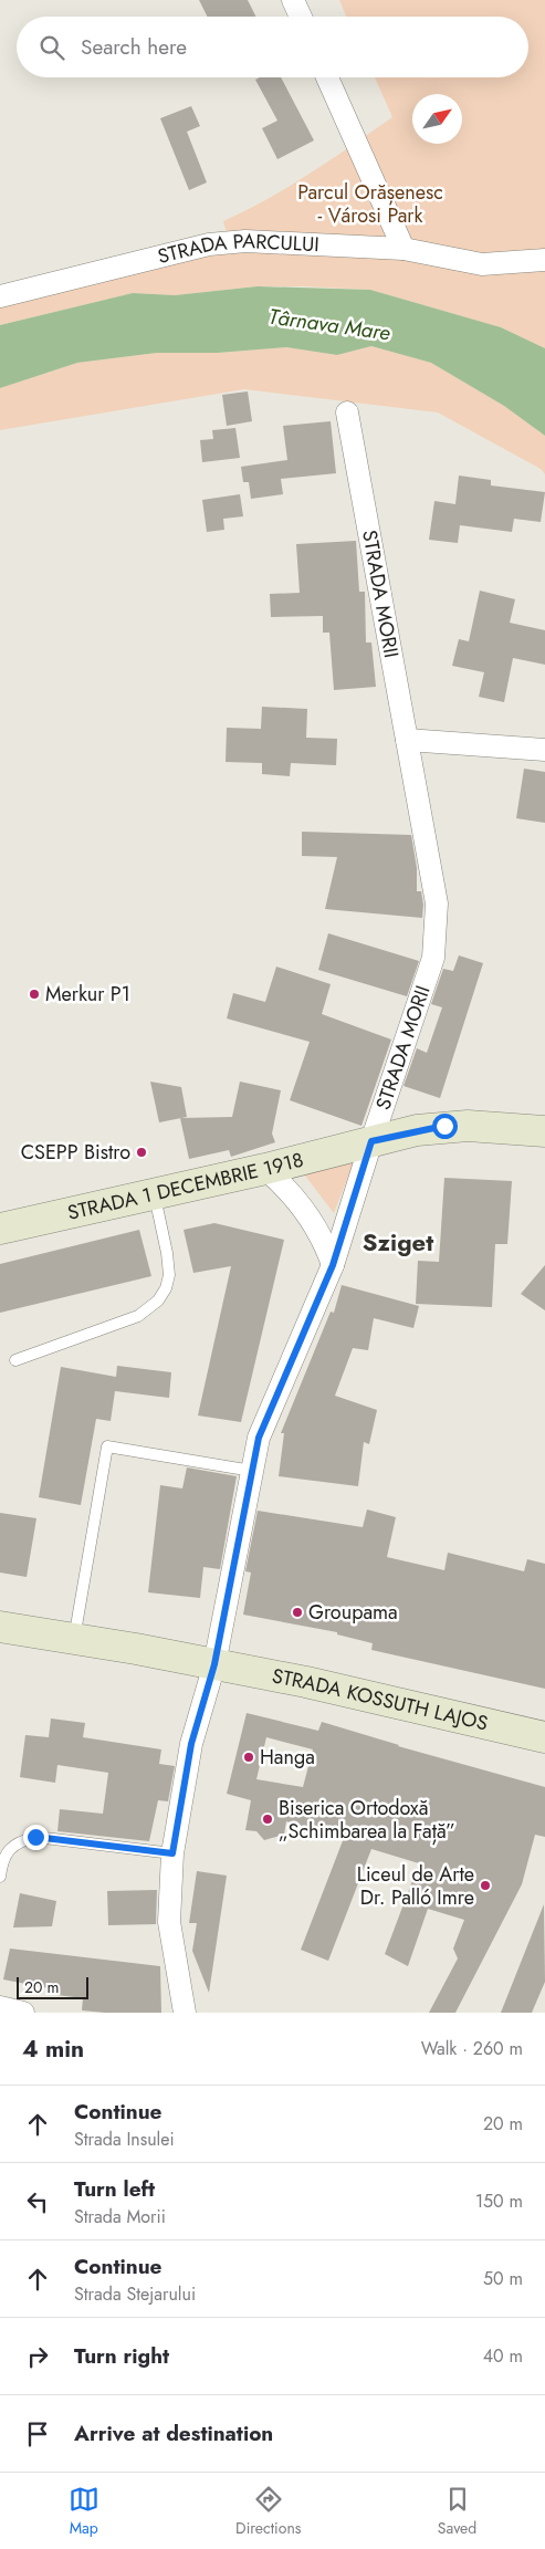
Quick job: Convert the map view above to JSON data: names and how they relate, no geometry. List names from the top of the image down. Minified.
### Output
{"streets":{"main road":["STRADA 1 DECEMBRIE 1918","STRADA KOSSUTH LAJOS"],"street":["STRADA PARCULUI","STRADA MORII"]},"crossings":[["STRADA MORII","STRADA 1 DECEMBRIE 1918"],["STRADA MORII","STRADA KOSSUTH LAJOS"]],"districts":["Sziget"],"water":["Târnava Mare"],"parks":["Parcul Orășenesc - Városi Park"],"places":["Merkur P1","CSEPP Bistro","Groupama","Hanga","Biserica Ortodoxă „Schimbarea la Față”","Liceul de Arte Dr. Palló Imre"],"scale_bar":"20 m","north":"top right","page":{"search":"Search here","scale":"20 m","heading":["4 min","Walk · 260 m"],"list":[["Continue","Strada Insulei","20 m"],["Turn left","Strada Morii","150 m"],["Continue","Strada Stejarului","50 m"],["Turn right","40 m"],"Arrive at destination"],"nav":["Map","Directions","Saved"]}}
